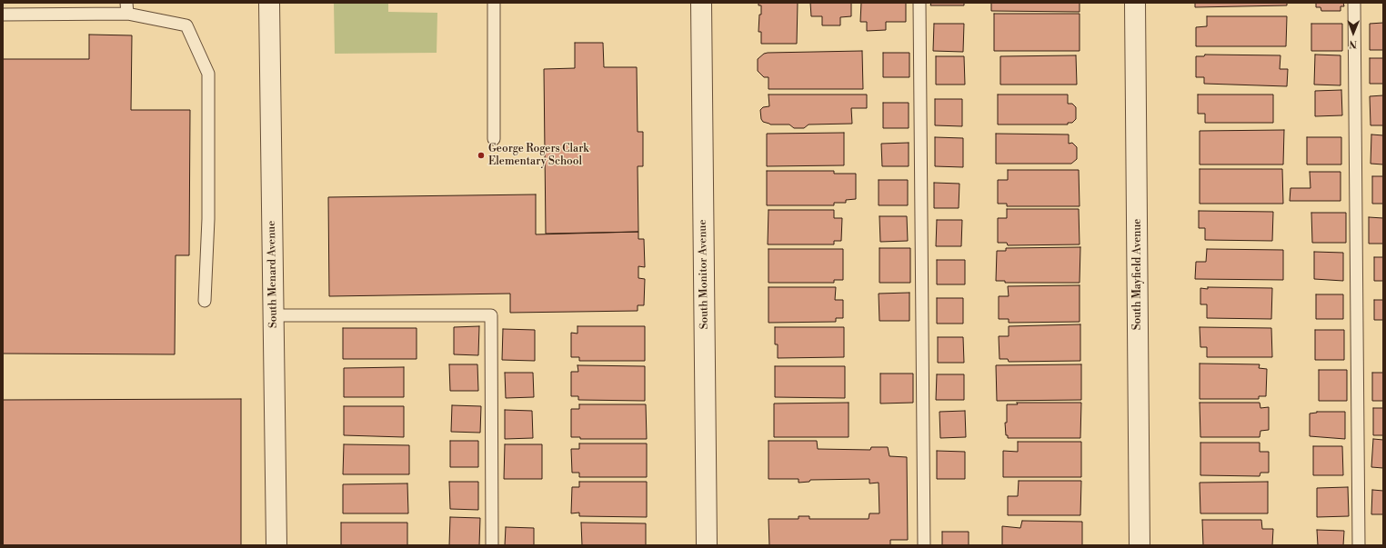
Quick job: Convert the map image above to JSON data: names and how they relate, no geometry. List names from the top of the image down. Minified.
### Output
{"streets":{"street":["South Menard Avenue","South Monitor Avenue","South Mayfield Avenue"]},"places":["George Rogers Clark Elementary School"],"north":"bottom"}
